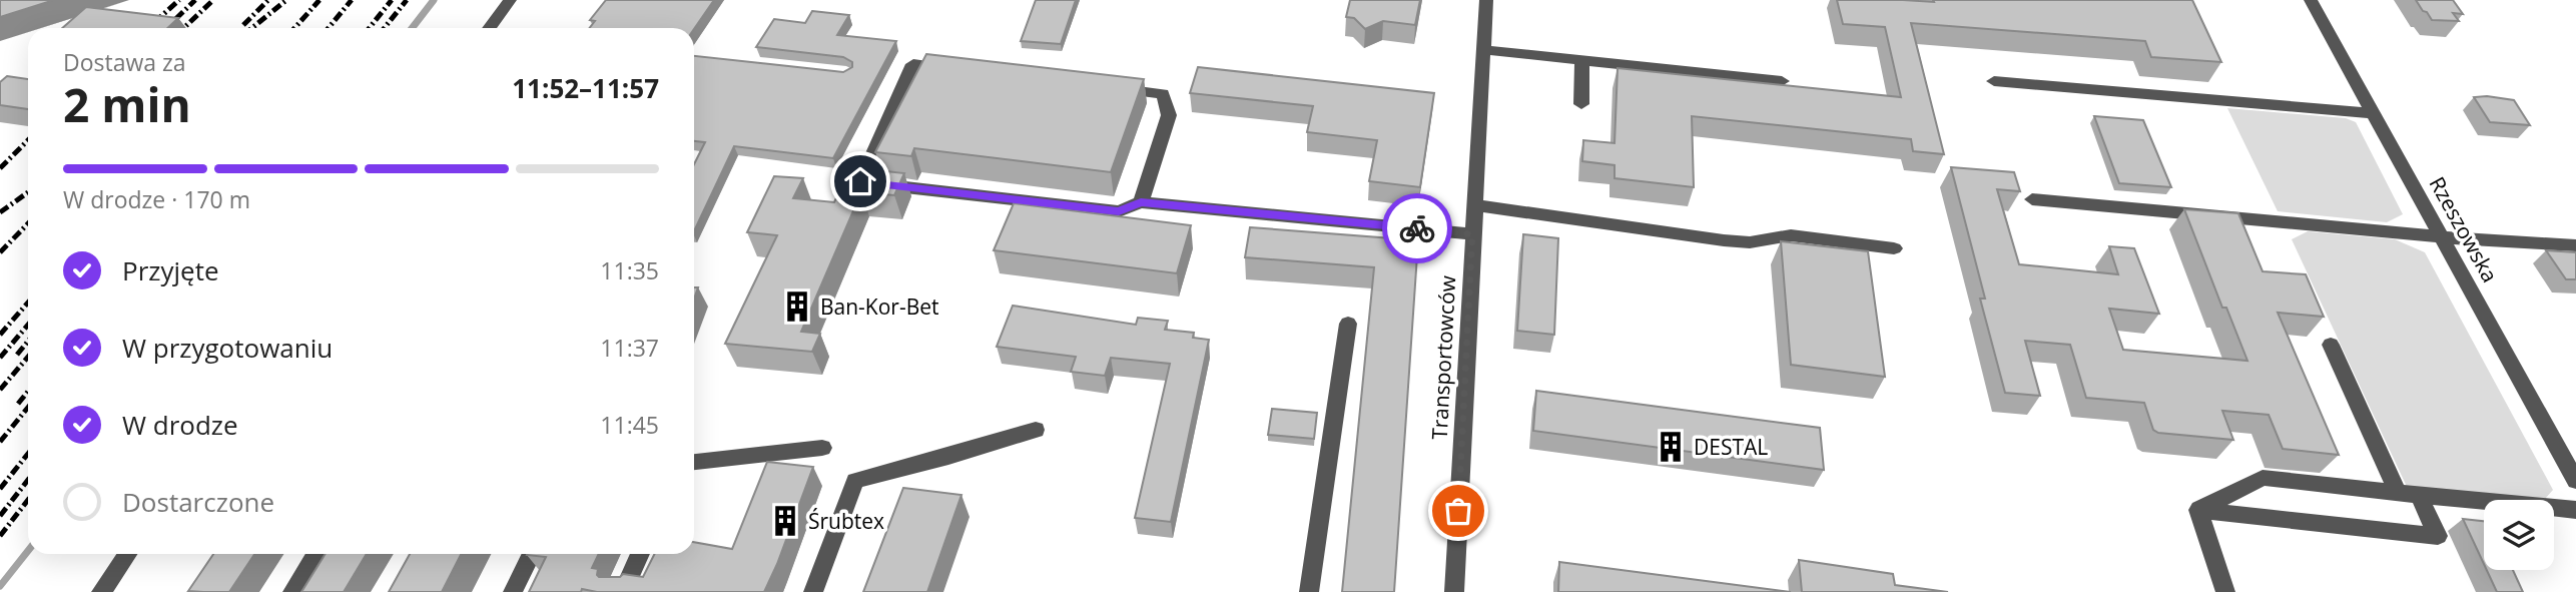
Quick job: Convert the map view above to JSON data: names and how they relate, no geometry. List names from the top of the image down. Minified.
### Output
{"streets":{"street":["Rzeszowska","Transportowców"]},"places":{"building":["Ban-Kor-Bet","DESTAL","Śrubtex"]},"page":{"heading":["2 min","Dostawa za","11:52–11:57"],"bar":"W drodze · 170 m","list":[["Przyjęte","11:35"],["W przygotowaniu","11:37"],["W drodze","11:45"],"Dostarczone"]}}
